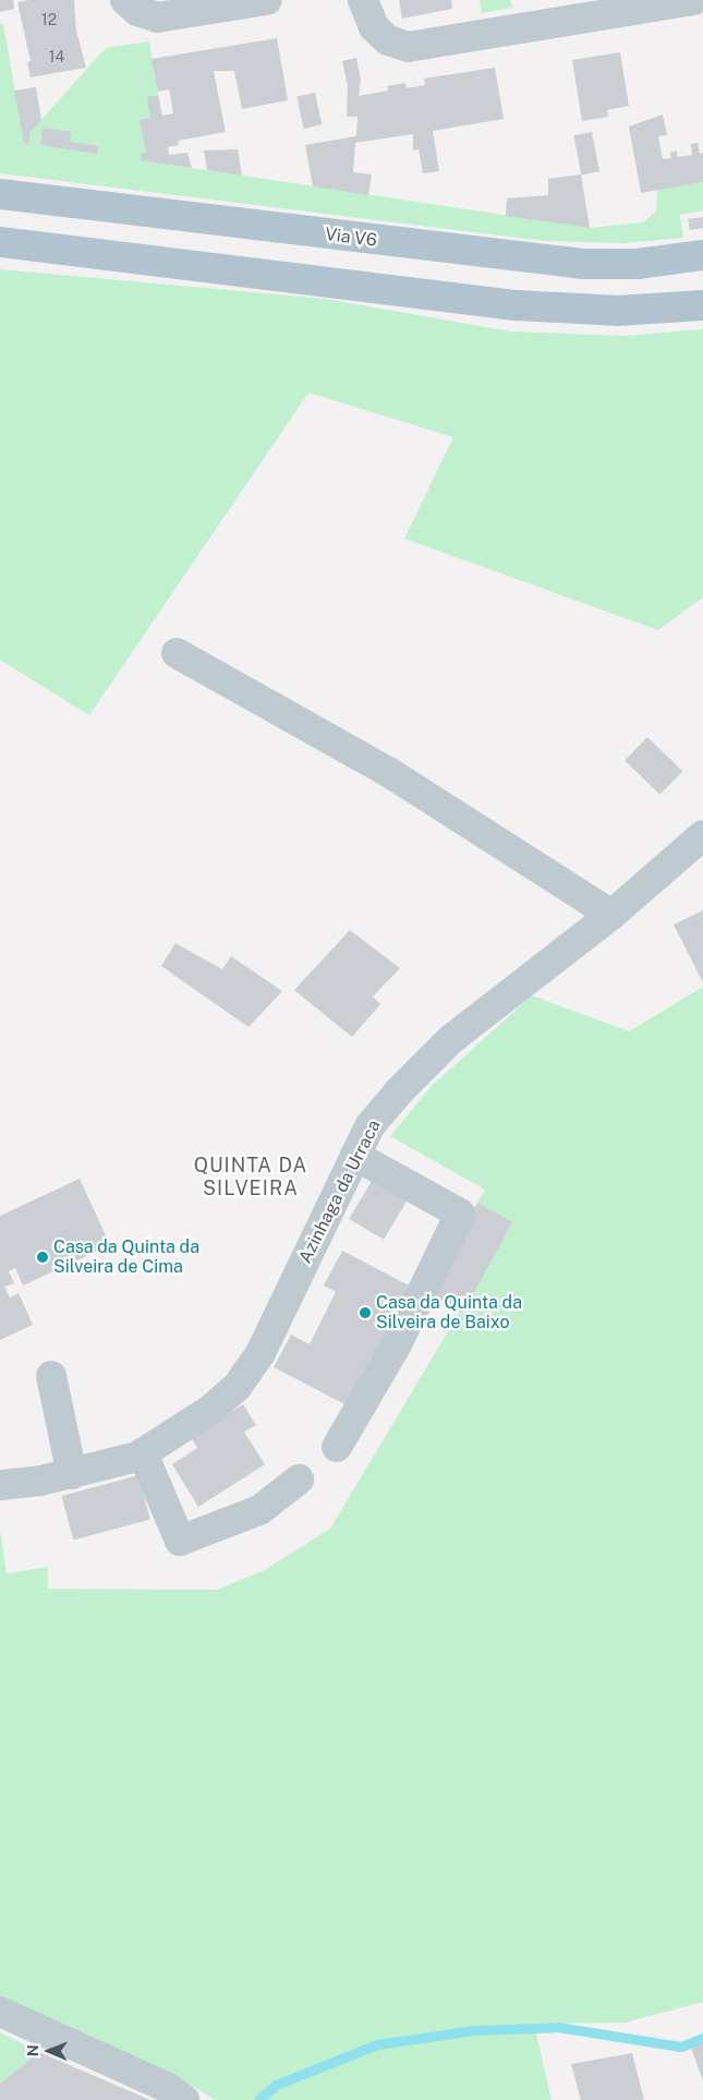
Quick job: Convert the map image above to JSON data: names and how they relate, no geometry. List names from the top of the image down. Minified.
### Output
{"streets":{"main road":["Via V6"],"street":["Azinhaga da Urraca"]},"districts":["QUINTA DA SILVEIRA"],"places":["Casa da Quinta da Silveira de Cima","Casa da Quinta da Silveira de Baixo"],"house_numbers":["12","14"],"north":"left"}
